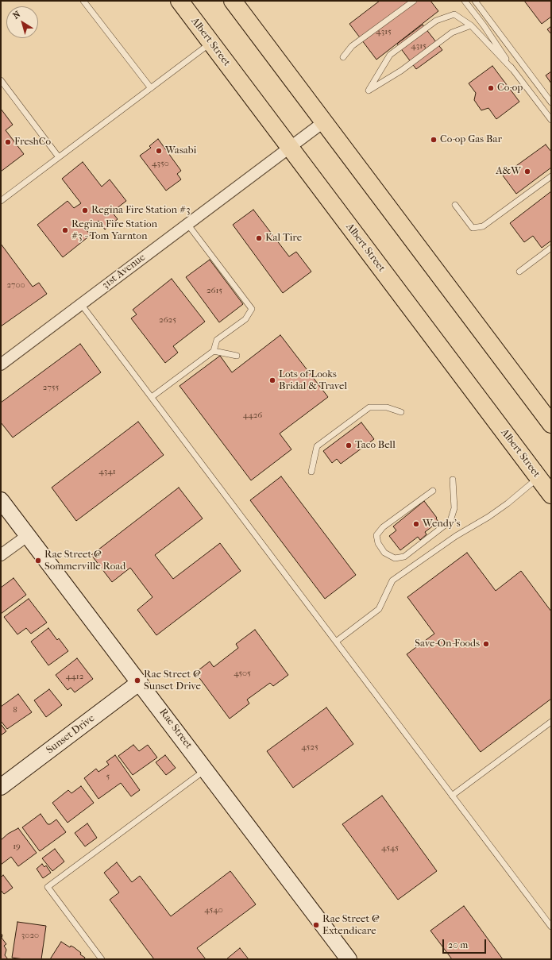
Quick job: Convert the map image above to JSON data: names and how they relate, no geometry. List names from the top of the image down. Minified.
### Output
{"streets":{"main road":["Albert Street"],"street":["31st Avenue","Rae Street","Sunset Drive"]},"crossings":[["Albert Street","31st Avenue"],["Rae Street","Sunset Drive"]],"places":["Co-op","Co-op Gas Bar","FreshCo","Wasabi","A&W","Regina Fire Station #3","Regina Fire Station #3 - Tom Yarnton","Kal Tire","Lots of Looks Bridal & Travel","Taco Bell","Wendy's","Rae Street @ Sommerville Road","Save-On-Foods","Rae Street @ Sunset Drive","Rae Street @ Extendicare"],"house_numbers":["4315","4315","4350","2700","2615","2625","2755","4426","4341","4505","4412","8","4525","5","19","4545","4540","3020"],"scale_bar":"20 m","north":"top left"}
